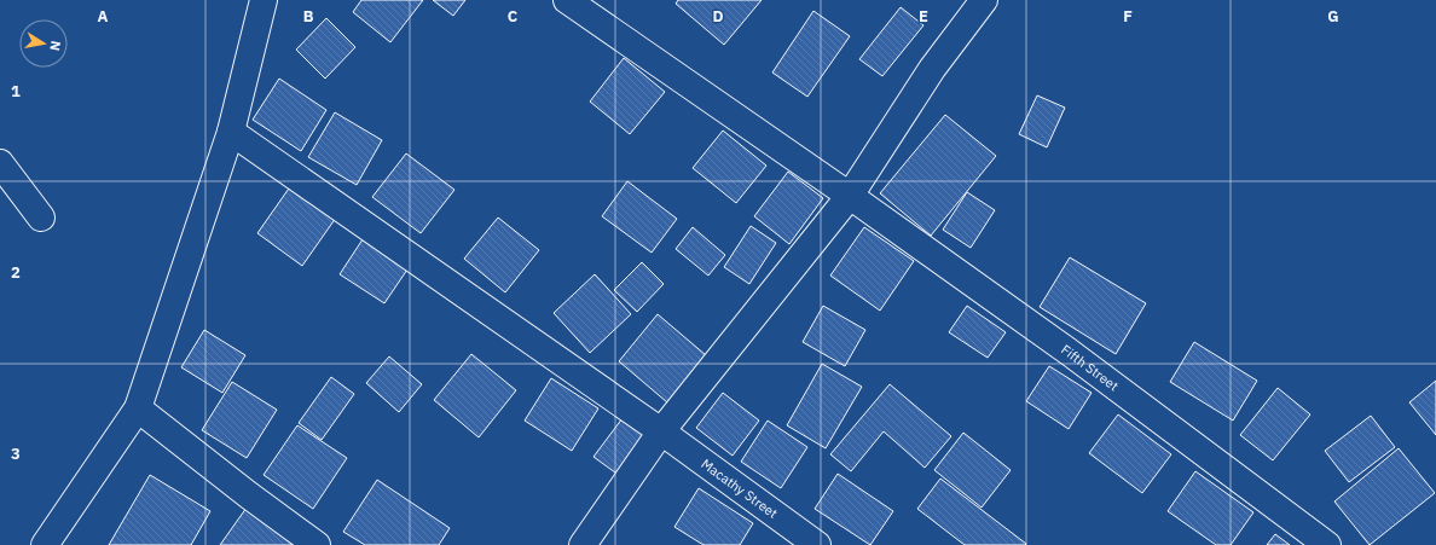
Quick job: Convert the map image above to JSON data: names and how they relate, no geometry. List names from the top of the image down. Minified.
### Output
{"streets":{"street":["Fifth Street","Macathy Street"]},"north":"right","grid":{"columns":["A","B","C","D","E","F","G"],"rows":["1","2","3"]}}
